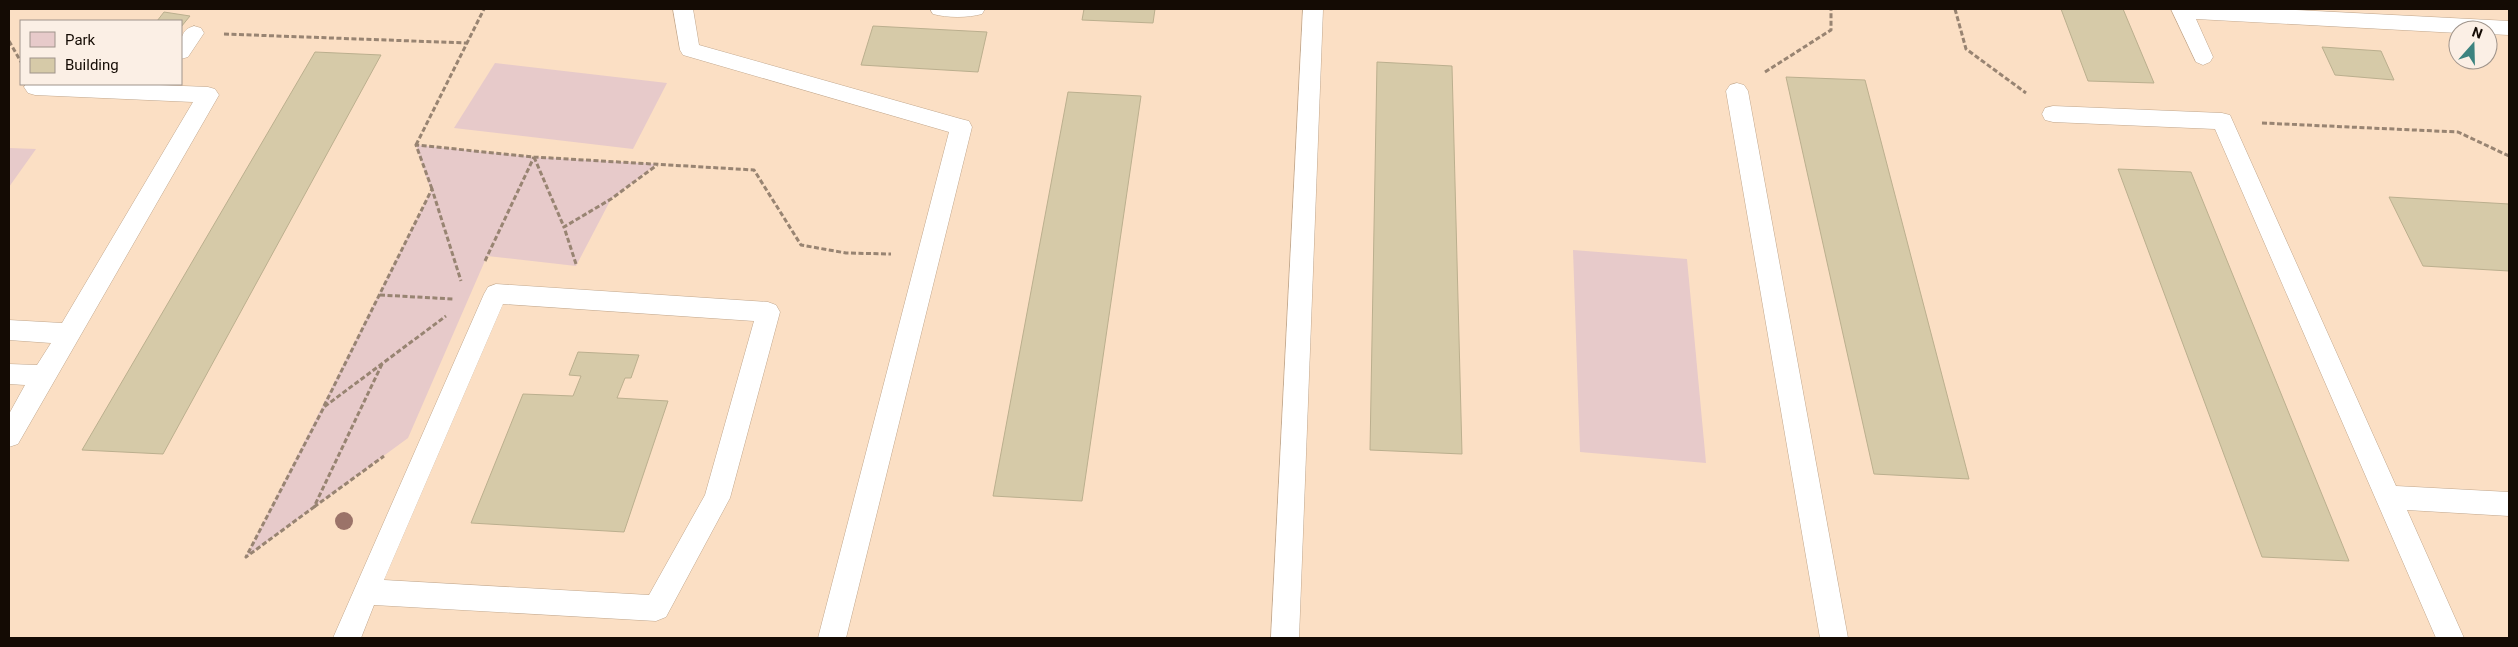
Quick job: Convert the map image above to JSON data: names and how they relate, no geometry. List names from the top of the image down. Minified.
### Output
{"legend":["Park","Building"],"north":"top"}
